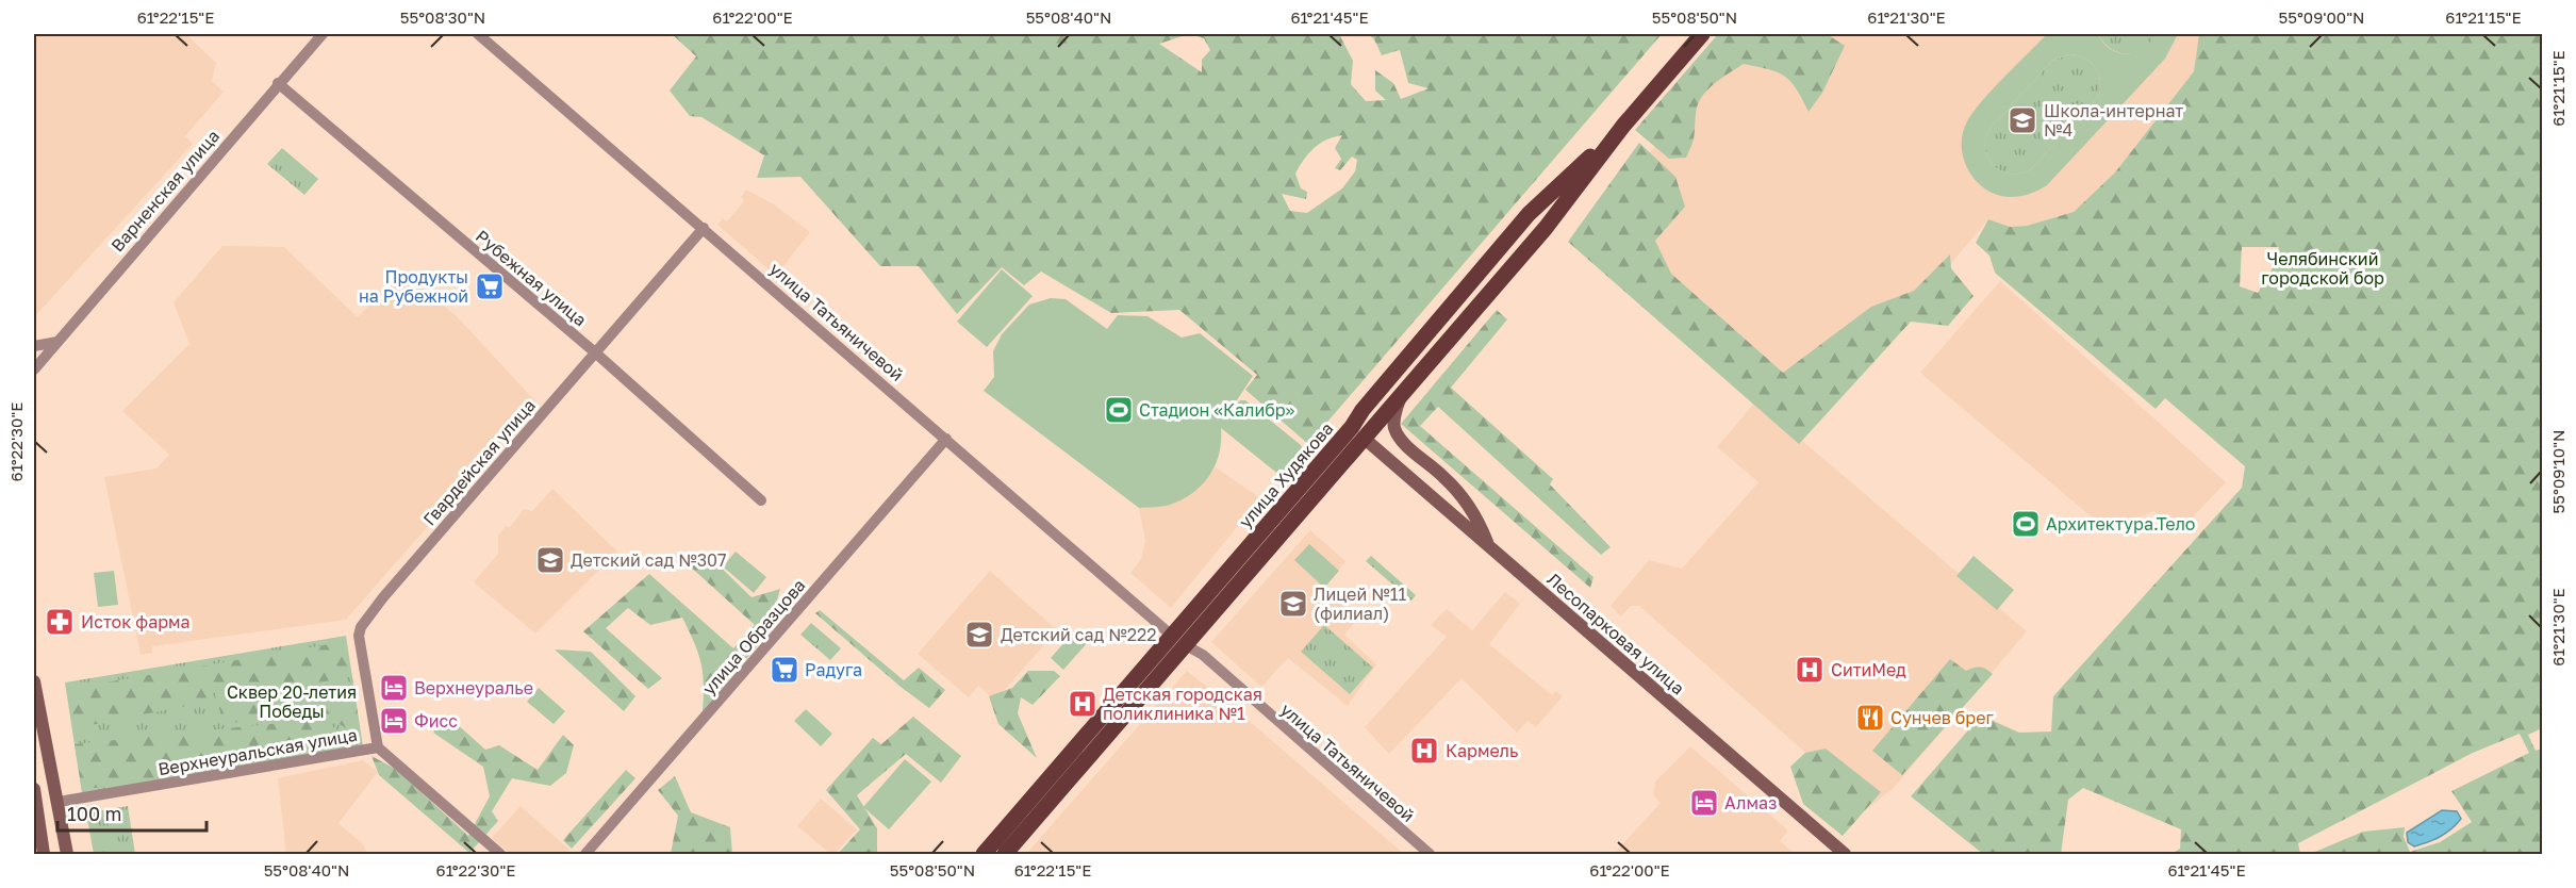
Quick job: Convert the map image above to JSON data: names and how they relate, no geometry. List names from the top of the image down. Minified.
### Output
{"streets":{"main road":["улица Худякова","Лесопарковая улица"],"street":["Варненская улица","Рубежная улица","улица Татьяничевой","Гвардейская улица","улица Образцова","Верхнеуральская улица"]},"crossings":[["Варненская улица","Рубежная улица"],["Рубежная улица","Гвардейская улица"],["улица Татьяничевой","Гвардейская улица"],["улица Татьяничевой","улица Худякова"],["улица Татьяничевой","улица Образцова"],["Гвардейская улица","Верхнеуральская улица"],["улица Худякова","Лесопарковая улица"]],"parks":["Челябинский городской бор","Сквер 20-летия Победы"],"places":{"school or university":["Школа-интернат №4","Детский сад №307","Лицей №11 (филиал)","Детский сад №222"],"supermarket":["Продукты на Рубежной","Радуга"],"sports":["Стадион «Калибр»","Архитектура.Тело"],"pharmacy":["Исток фарма"],"hospital":["СитиМед","Детская городская поликлиника №1","Кармель"],"hotel":["Верхнеуралье","Фисс","Алмаз"],"restaurant":["Сунчев брег"]},"scale_bar":"100 m","coordinates":["61°22'15\"E","55°08'30\"N","61°22'00\"E","55°08'40\"N","61°21'45\"E","55°08'50\"N","61°21'30\"E","55°09'00\"N","61°21'15\"E","61°22'30\"E","55°09'10\"N"]}
